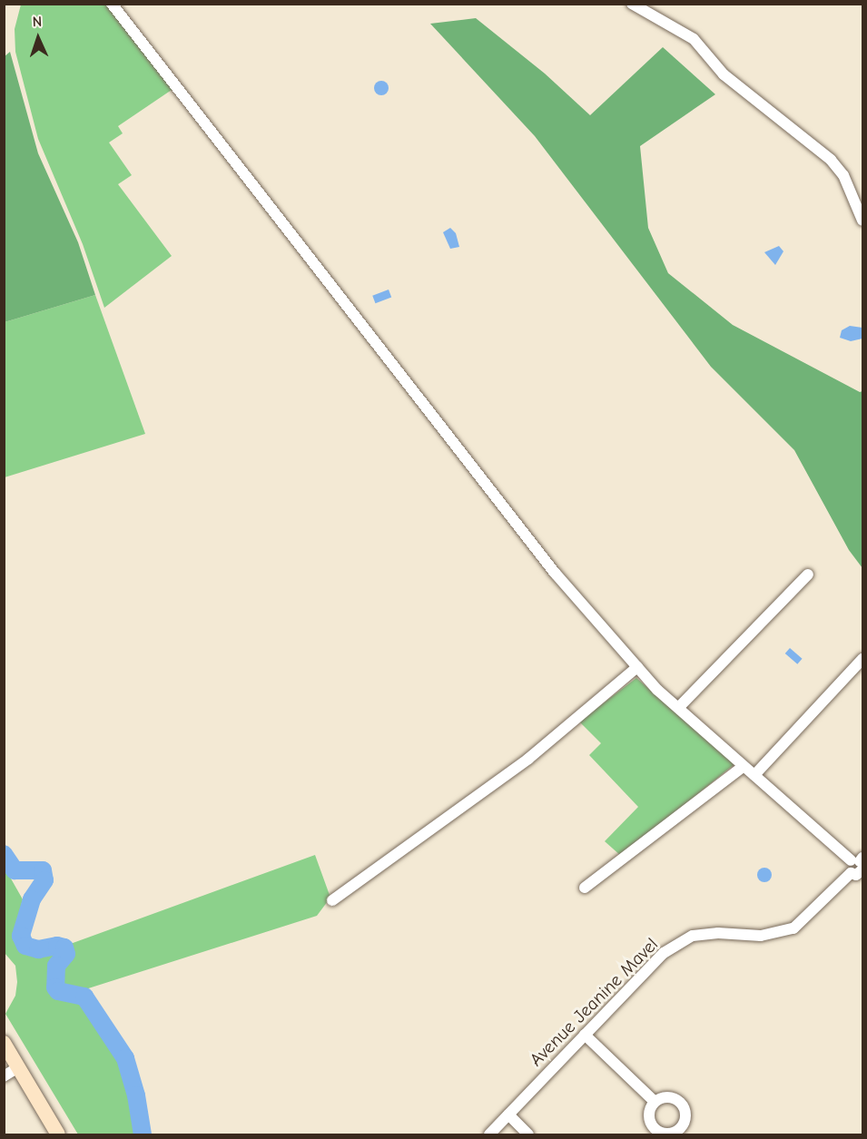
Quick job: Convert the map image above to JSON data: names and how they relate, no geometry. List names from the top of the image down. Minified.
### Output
{"streets":{"street":["Avenue Jeanine Mavel"]},"north":"top"}
